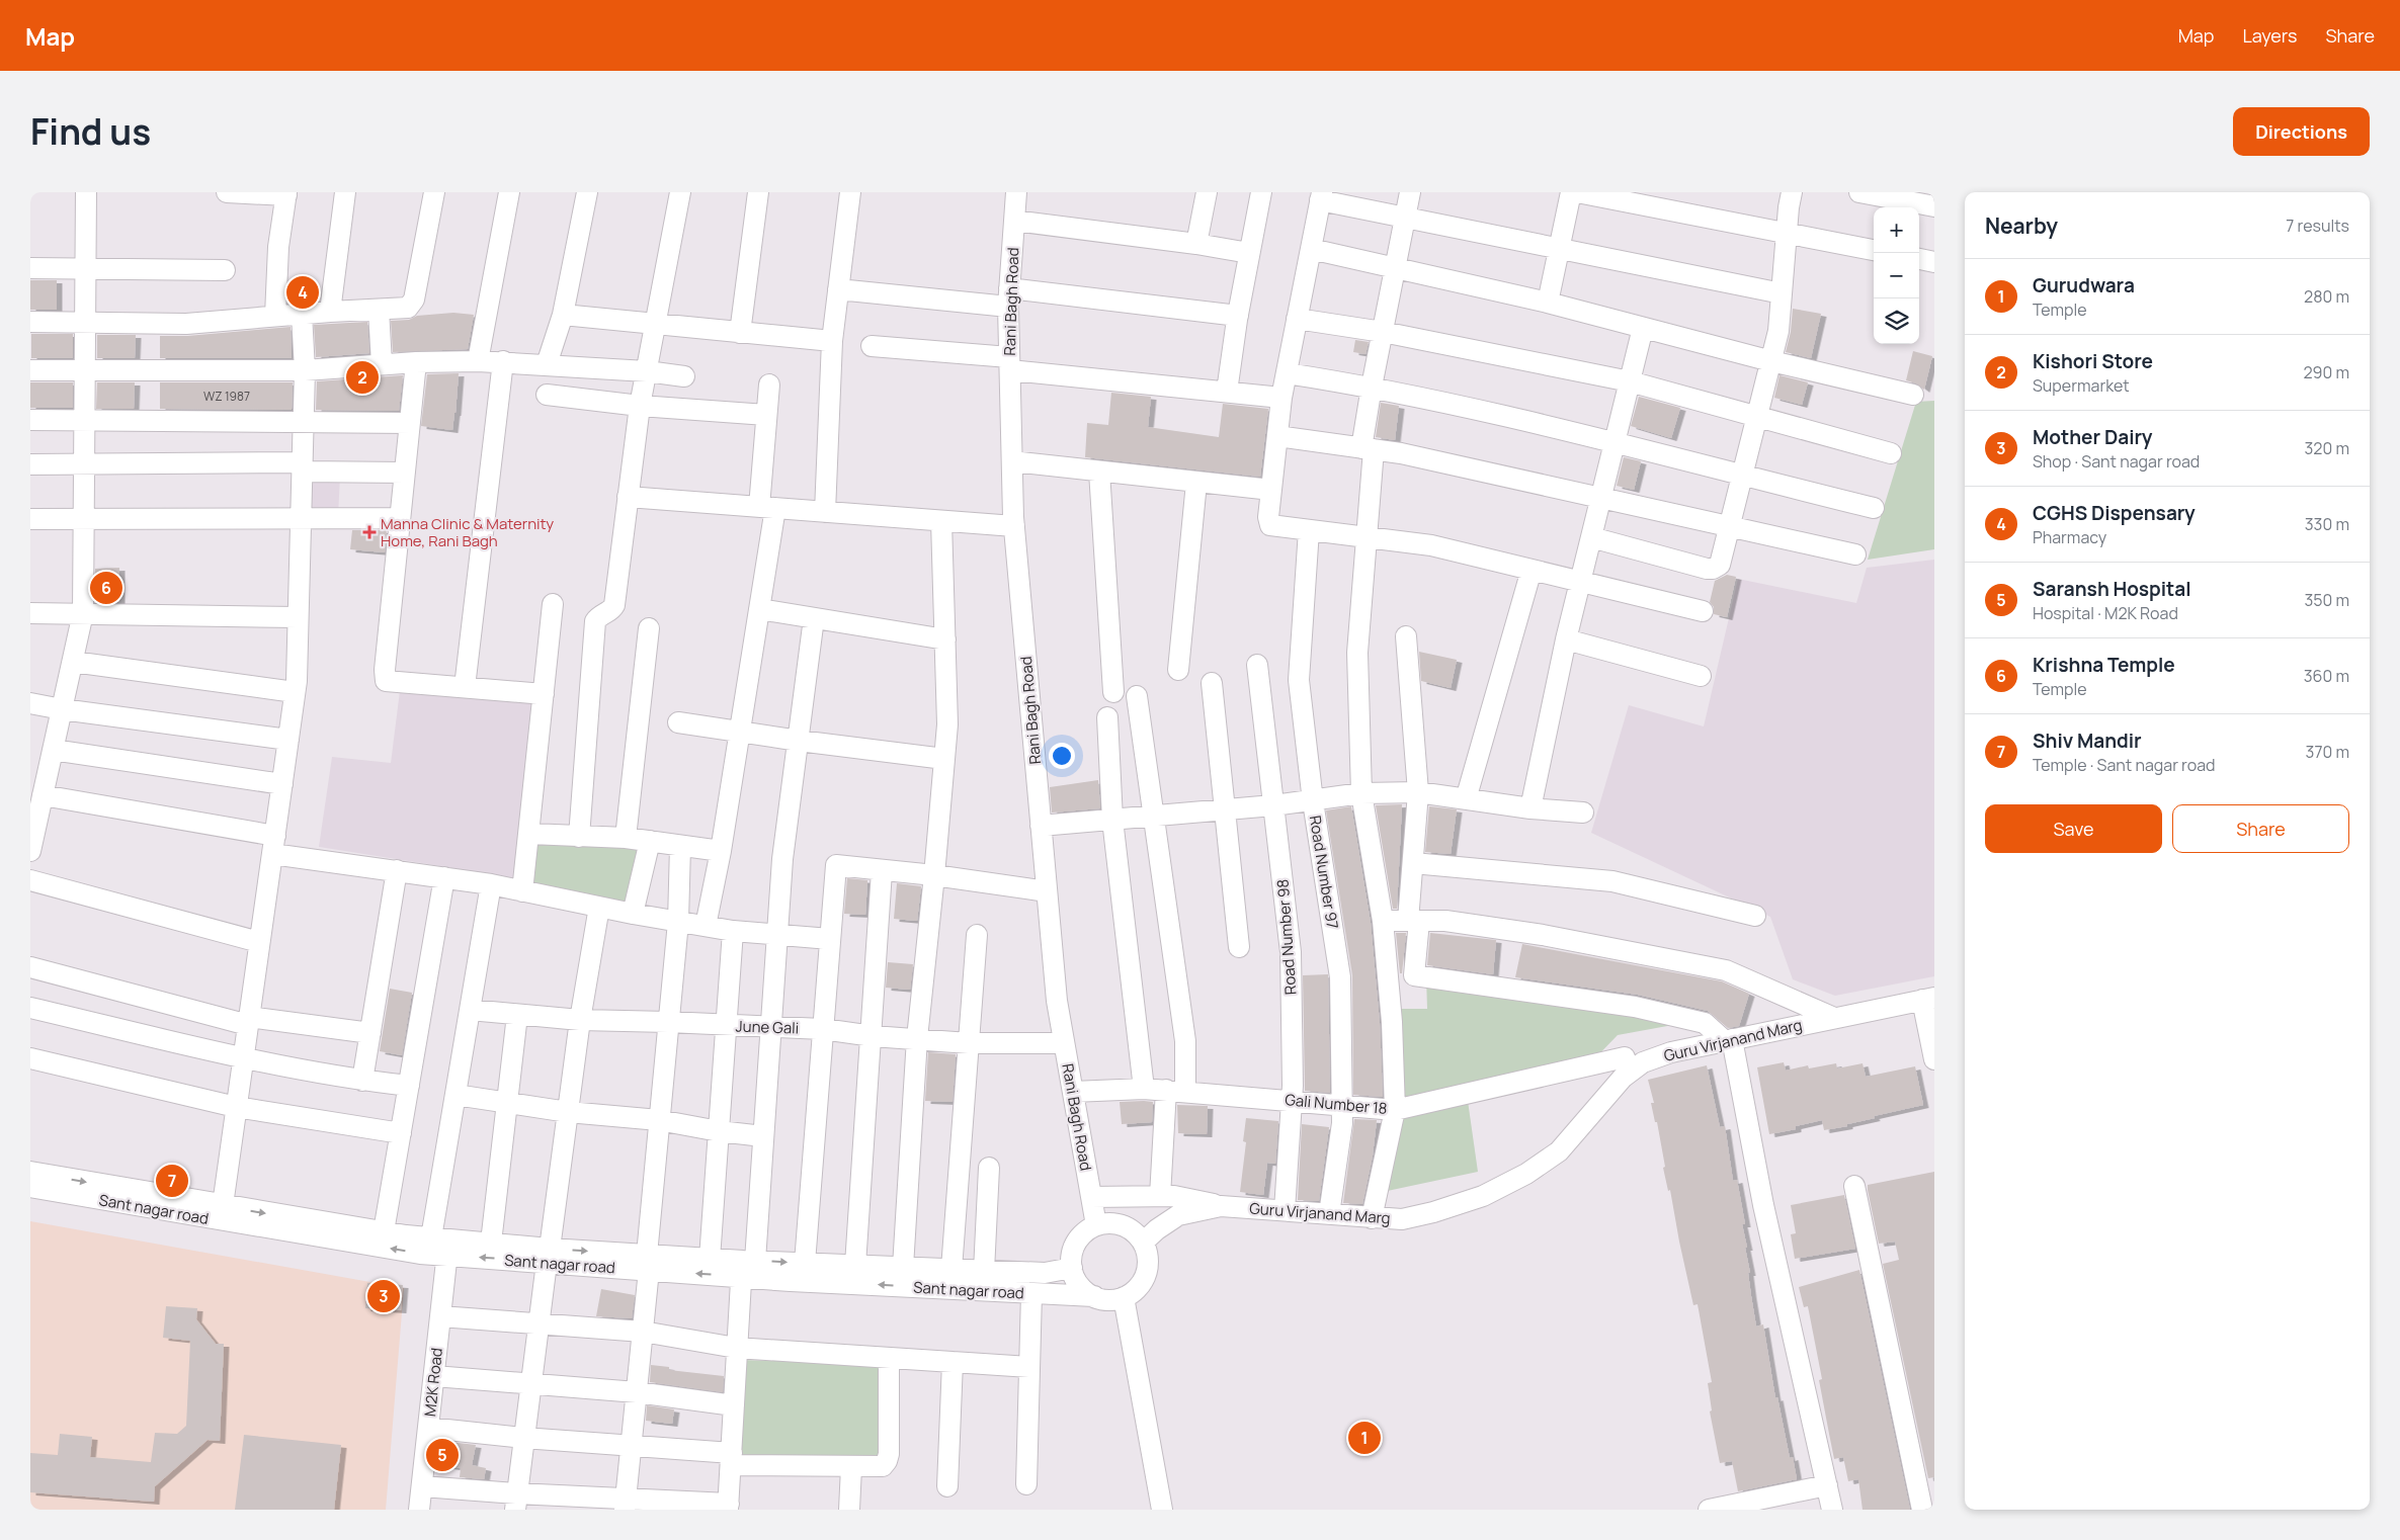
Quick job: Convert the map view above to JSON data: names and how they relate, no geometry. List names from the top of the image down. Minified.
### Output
{"streets":{"street":["Rani Bagh Road","Road Number 97","Road Number 98","June Gali","Guru Virjanand Marg","Gali Number 18","Sant nagar road","M2K Road"]},"crossings":[["Rani Bagh Road","June Gali"],["Rani Bagh Road","Guru Virjanand Marg"],["Rani Bagh Road","Gali Number 18"],["Rani Bagh Road","Sant nagar road"],["Road Number 97","Guru Virjanand Marg"],["Road Number 97","Gali Number 18"],["Road Number 98","Guru Virjanand Marg"],["Road Number 98","Gali Number 18"],["June Gali","M2K Road"],["Guru Virjanand Marg","Sant nagar road"],["Sant nagar road","M2K Road"]],"places":{"health":["Manna Clinic & Maternity Home, Rani Bagh"]},"house_numbers":["WZ 1987"],"page":{"header":"Map","nav":["Map","Layers","Share"],"title":"Find us","buttons":["Directions",["Save","Share"]],"heading":["Nearby","7 results"],"map_buttons":["+","−"],"list":[{"mark":"1","name":"Gurudwara","note":"Temple","value":"280 m"},{"mark":"2","name":"Kishori Store","note":"Supermarket","value":"290 m"},{"mark":"3","name":"Mother Dairy","note":"Shop · Sant nagar road","value":"320 m"},{"mark":"4","name":"CGHS Dispensary","note":"Pharmacy","value":"330 m"},{"mark":"5","name":"Saransh Hospital","note":"Hospital · M2K Road","value":"350 m"},{"mark":"6","name":"Krishna Temple","note":"Temple","value":"360 m"},{"mark":"7","name":"Shiv Mandir","note":"Temple · Sant nagar road","value":"370 m"}],"pins":["4","2","6","7","3","1","5"]}}
